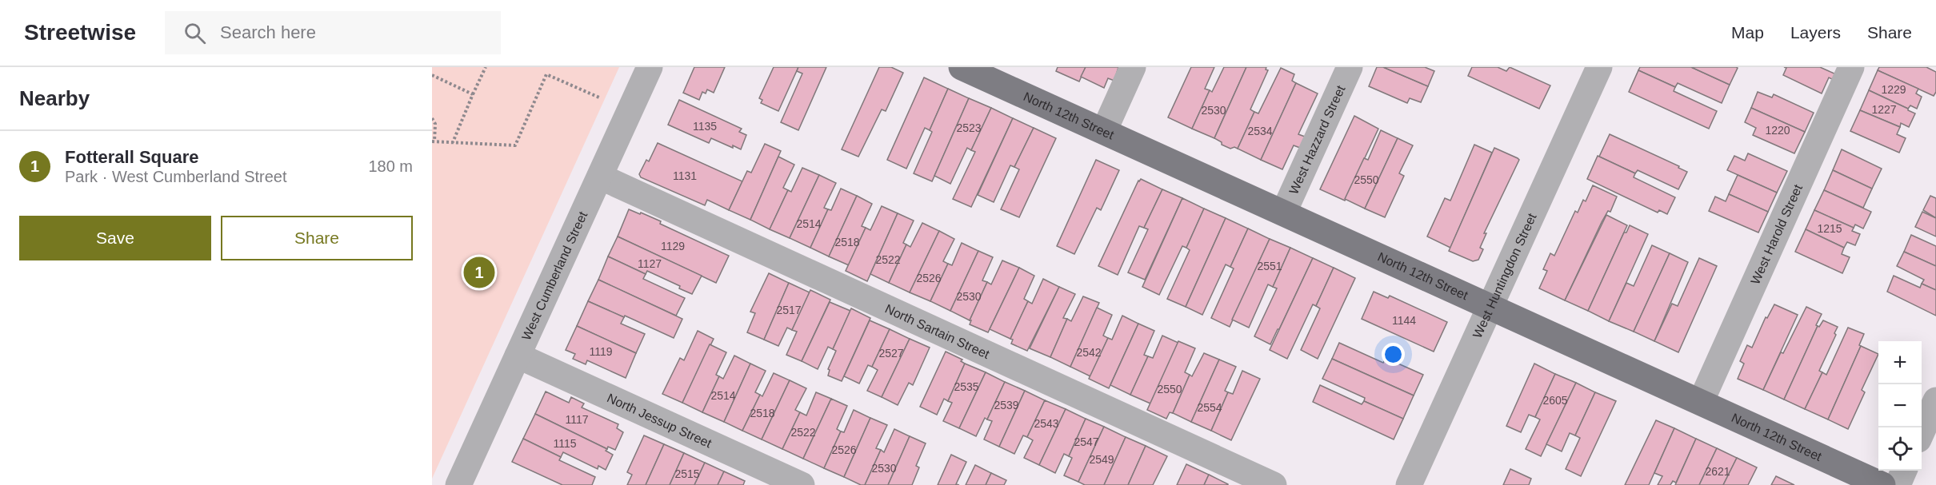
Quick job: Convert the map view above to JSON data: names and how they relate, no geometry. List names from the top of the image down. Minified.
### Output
{"streets":{"main road":["North 12th Street"],"street":["West Hazzard Street","West Harold Street","West Cumberland Street","West Huntingdon Street","North Sartain Street","North Jessup Street"]},"crossings":[["North 12th Street","West Hazzard Street"],["North 12th Street","West Harold Street"],["North 12th Street","West Huntingdon Street"],["West Cumberland Street","North Sartain Street"],["West Cumberland Street","North Jessup Street"]],"house_numbers":["1229","1227","2530","1135","2523","1220","2534","1131","2550","2514","1215","2518","1129","2522","1127","2551","2526","2530","2517","1144","1119","2542","2527","2535","2550","2514","2605","2539","2554","2518","1117","2543","2522","2547","1115","2526","2549","2530","2621","2515"],"page":{"header":"Streetwise","search":"Search here","nav":["Map","Layers","Share"],"heading":"Nearby","list":[{"mark":"1","name":"Fotterall Square","note":"Park · West Cumberland Street","value":"180 m"}],"buttons":["Save","Share"],"pins":"1","map_buttons":["+","−"]}}
